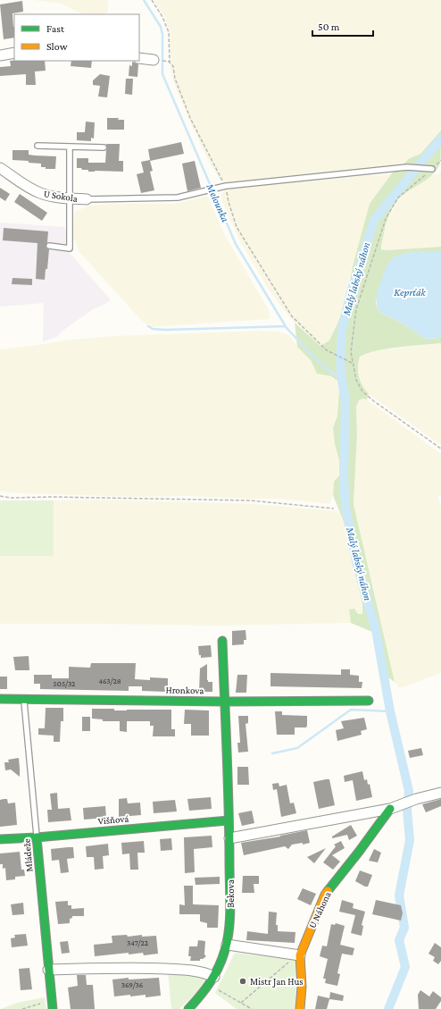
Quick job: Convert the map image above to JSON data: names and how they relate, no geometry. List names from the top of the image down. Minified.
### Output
{"streets":{"street":["U Sokola","Hronkova","Višňová","Mládeže","Bekova","U Náhona"]},"crossings":[["Hronkova","Mládeže"],["Hronkova","Bekova"],["Višňová","Mládeže"],["Višňová","Bekova"]],"water":["Melounka","Malý labský náhon","Keprťák"],"places":["Mistr Jan Hus"],"house_numbers":["463/28","505/32","347/22","369/36"],"legend":["Fast","Slow"],"scale_bar":"50 m"}
